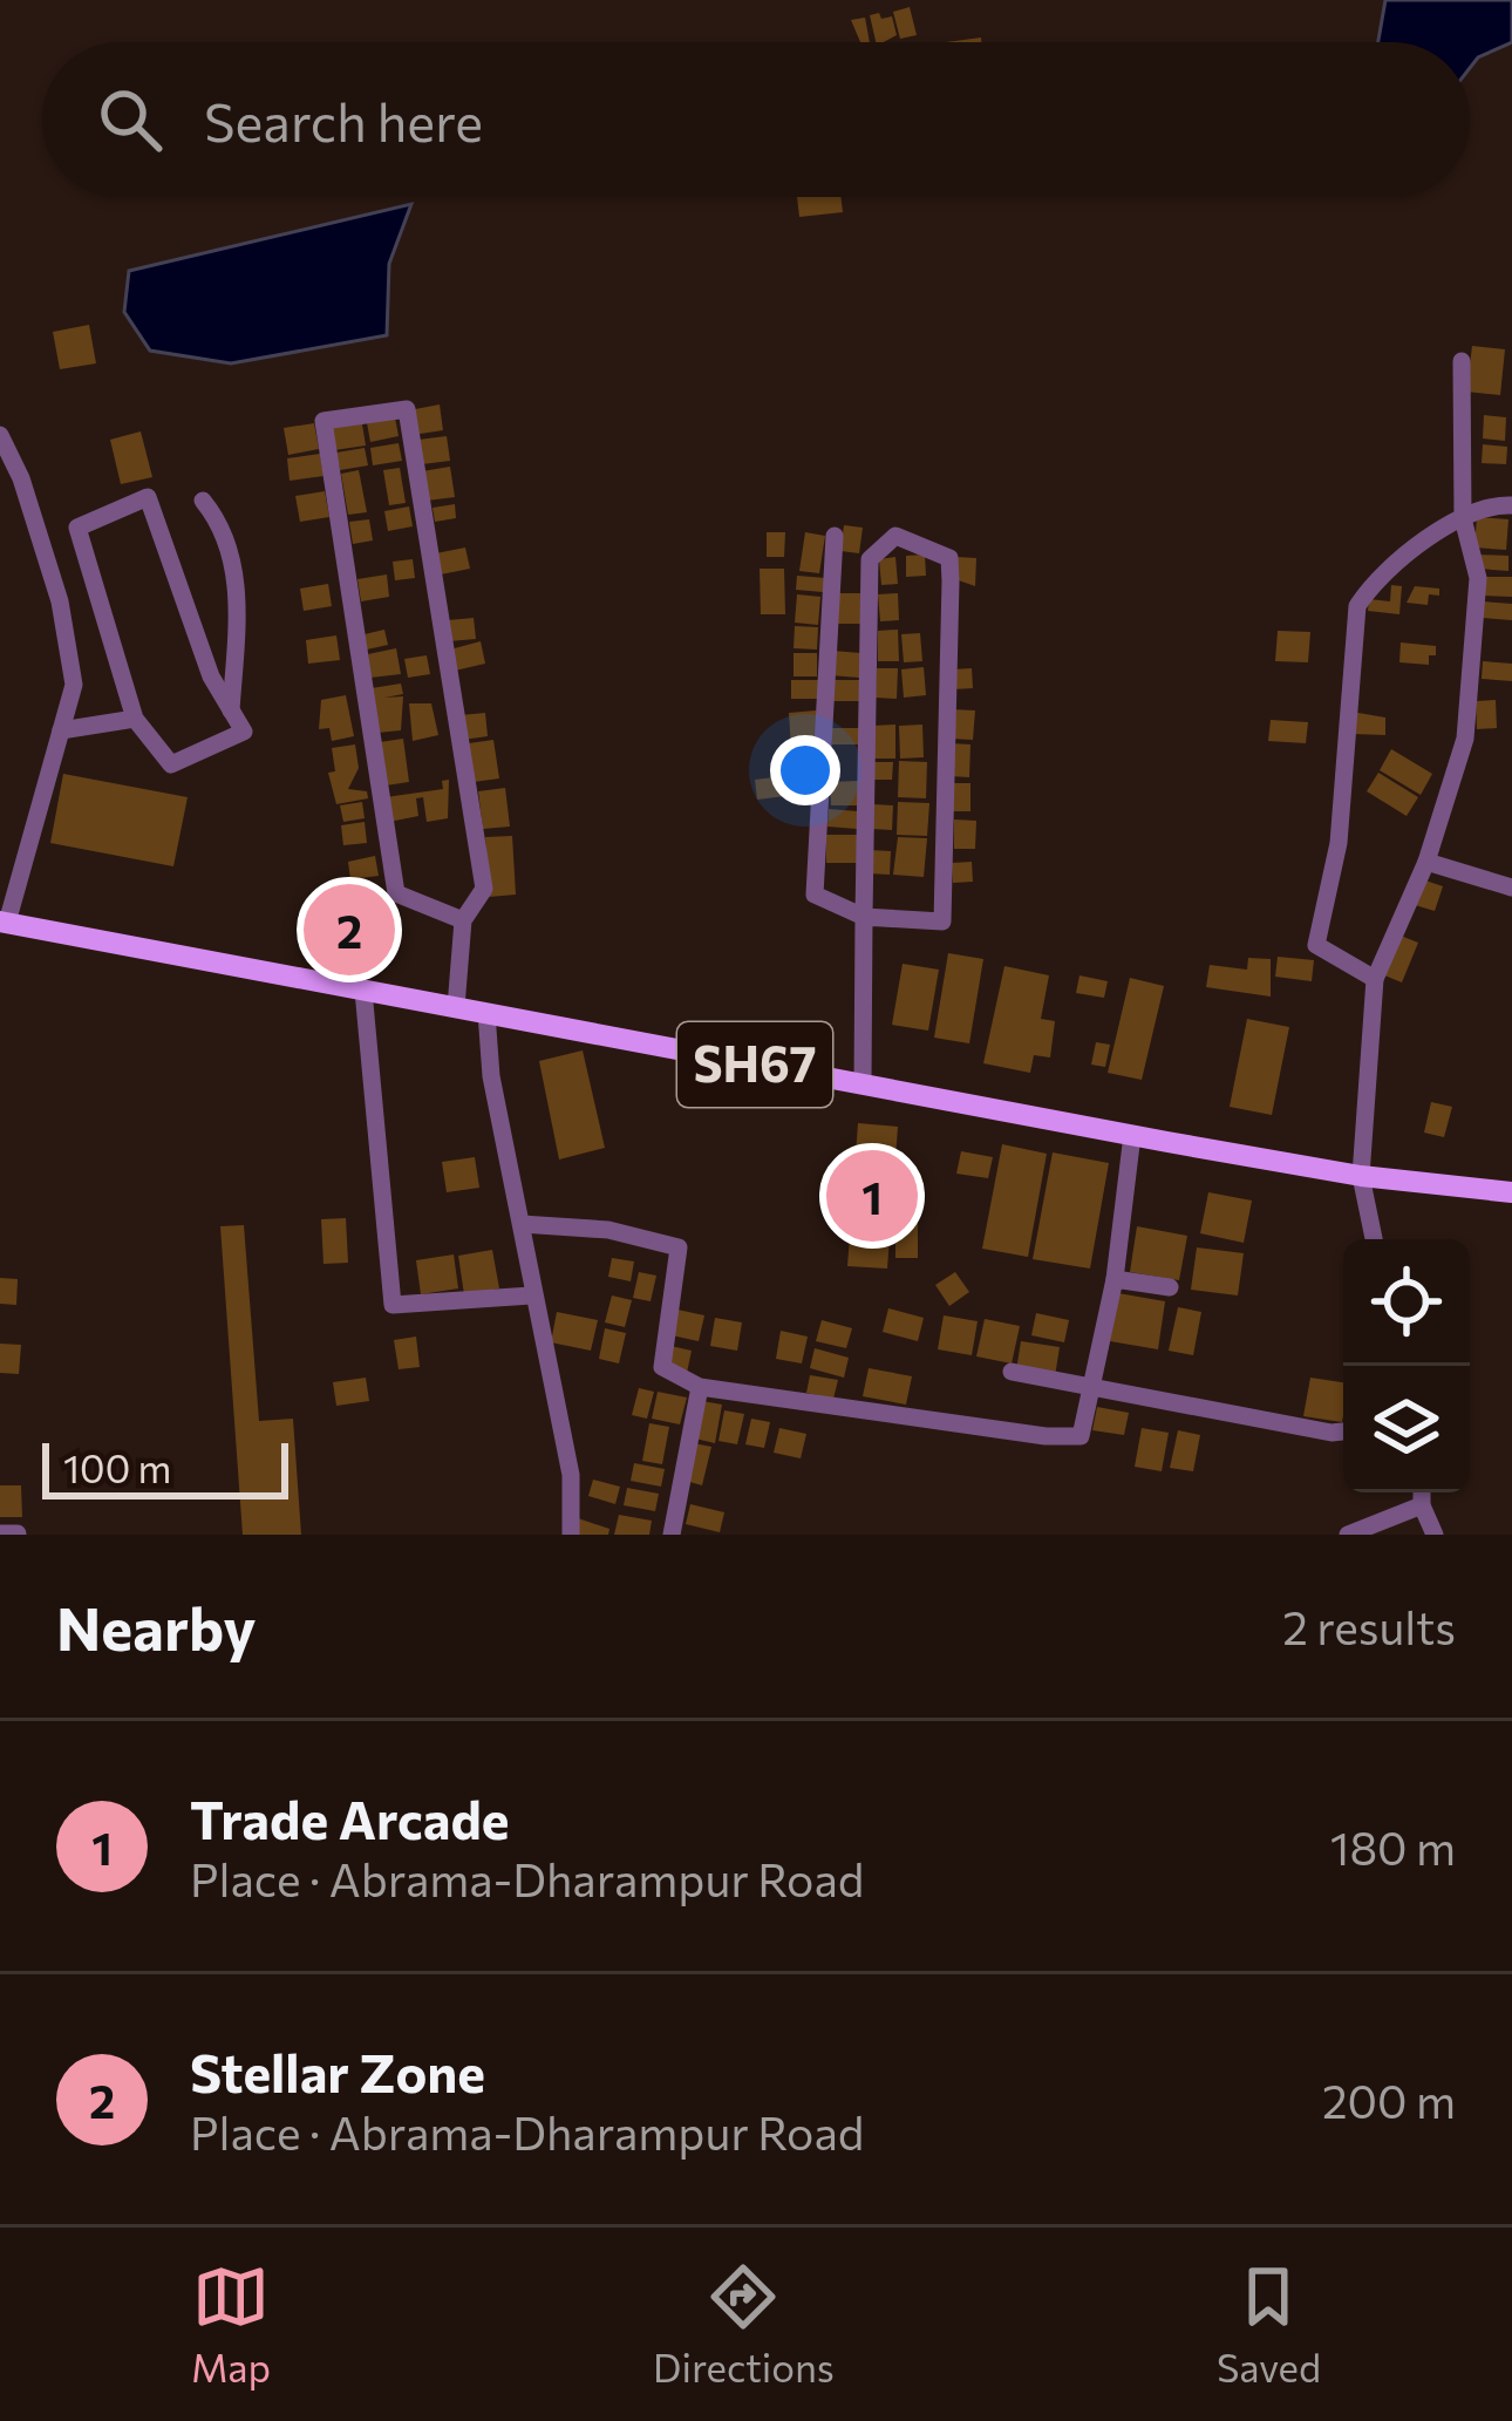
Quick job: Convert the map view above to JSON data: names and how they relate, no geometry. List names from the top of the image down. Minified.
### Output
{"streets":{"main road":["SH67"]},"scale_bar":"100 m","page":{"search":"Search here","pins":["2","1"],"scale":"100 m","heading":["Nearby","2 results"],"list":[{"mark":"1","name":"Trade Arcade","note":"Place · Abrama-Dharampur Road","value":"180 m"},{"mark":"2","name":"Stellar Zone","note":"Place · Abrama-Dharampur Road","value":"200 m"}],"nav":["Map","Directions","Saved"]}}
